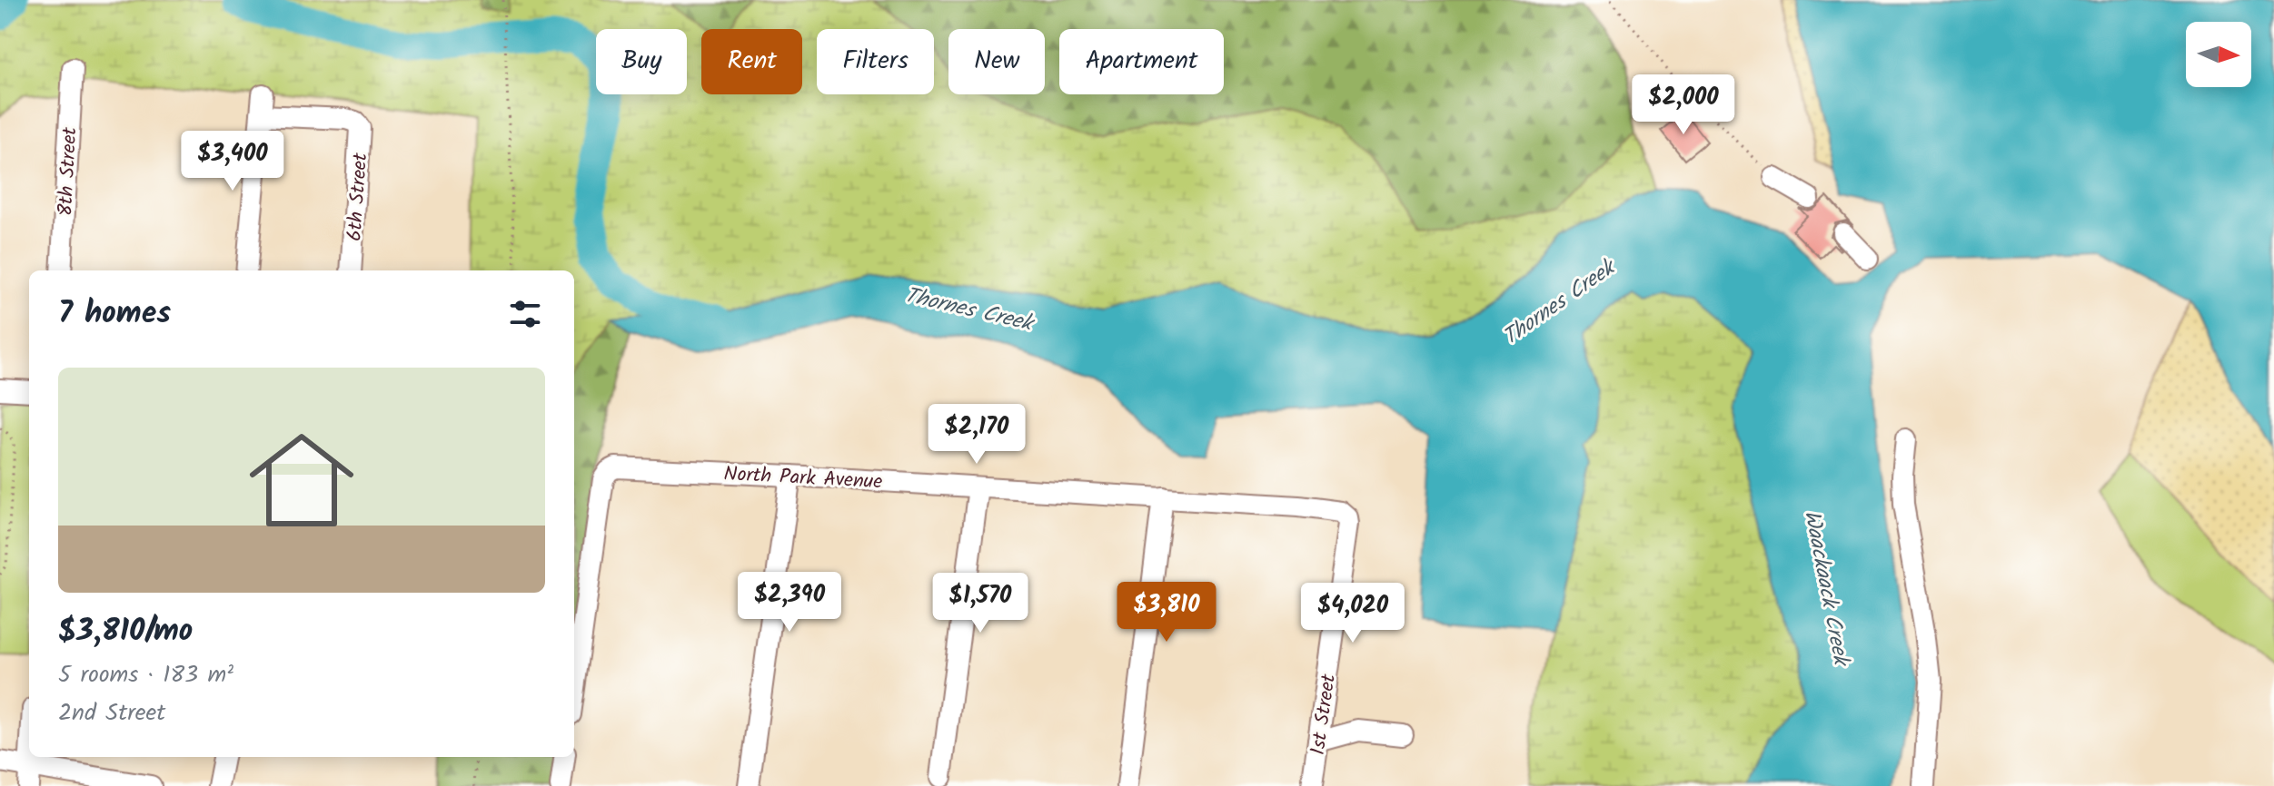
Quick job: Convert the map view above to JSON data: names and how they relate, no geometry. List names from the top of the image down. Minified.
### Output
{"streets":{"street":["8th Street","6th Street","North Park Avenue","1st Street"]},"crossings":[["North Park Avenue","1st Street"]],"water":["Thornes Creek","Waackaack Creek"],"north":"right","page":{"chip":["Buy","Rent","Filters","New","Apartment"],"price":["$2,000","$3,400","$2,170","$2,390","$1,570","$3,810","$4,020"],"heading":"7 homes","list":[{"name":"$3,810/mo","note":"5 rooms · 183 m² · 2nd Street"}]}}
